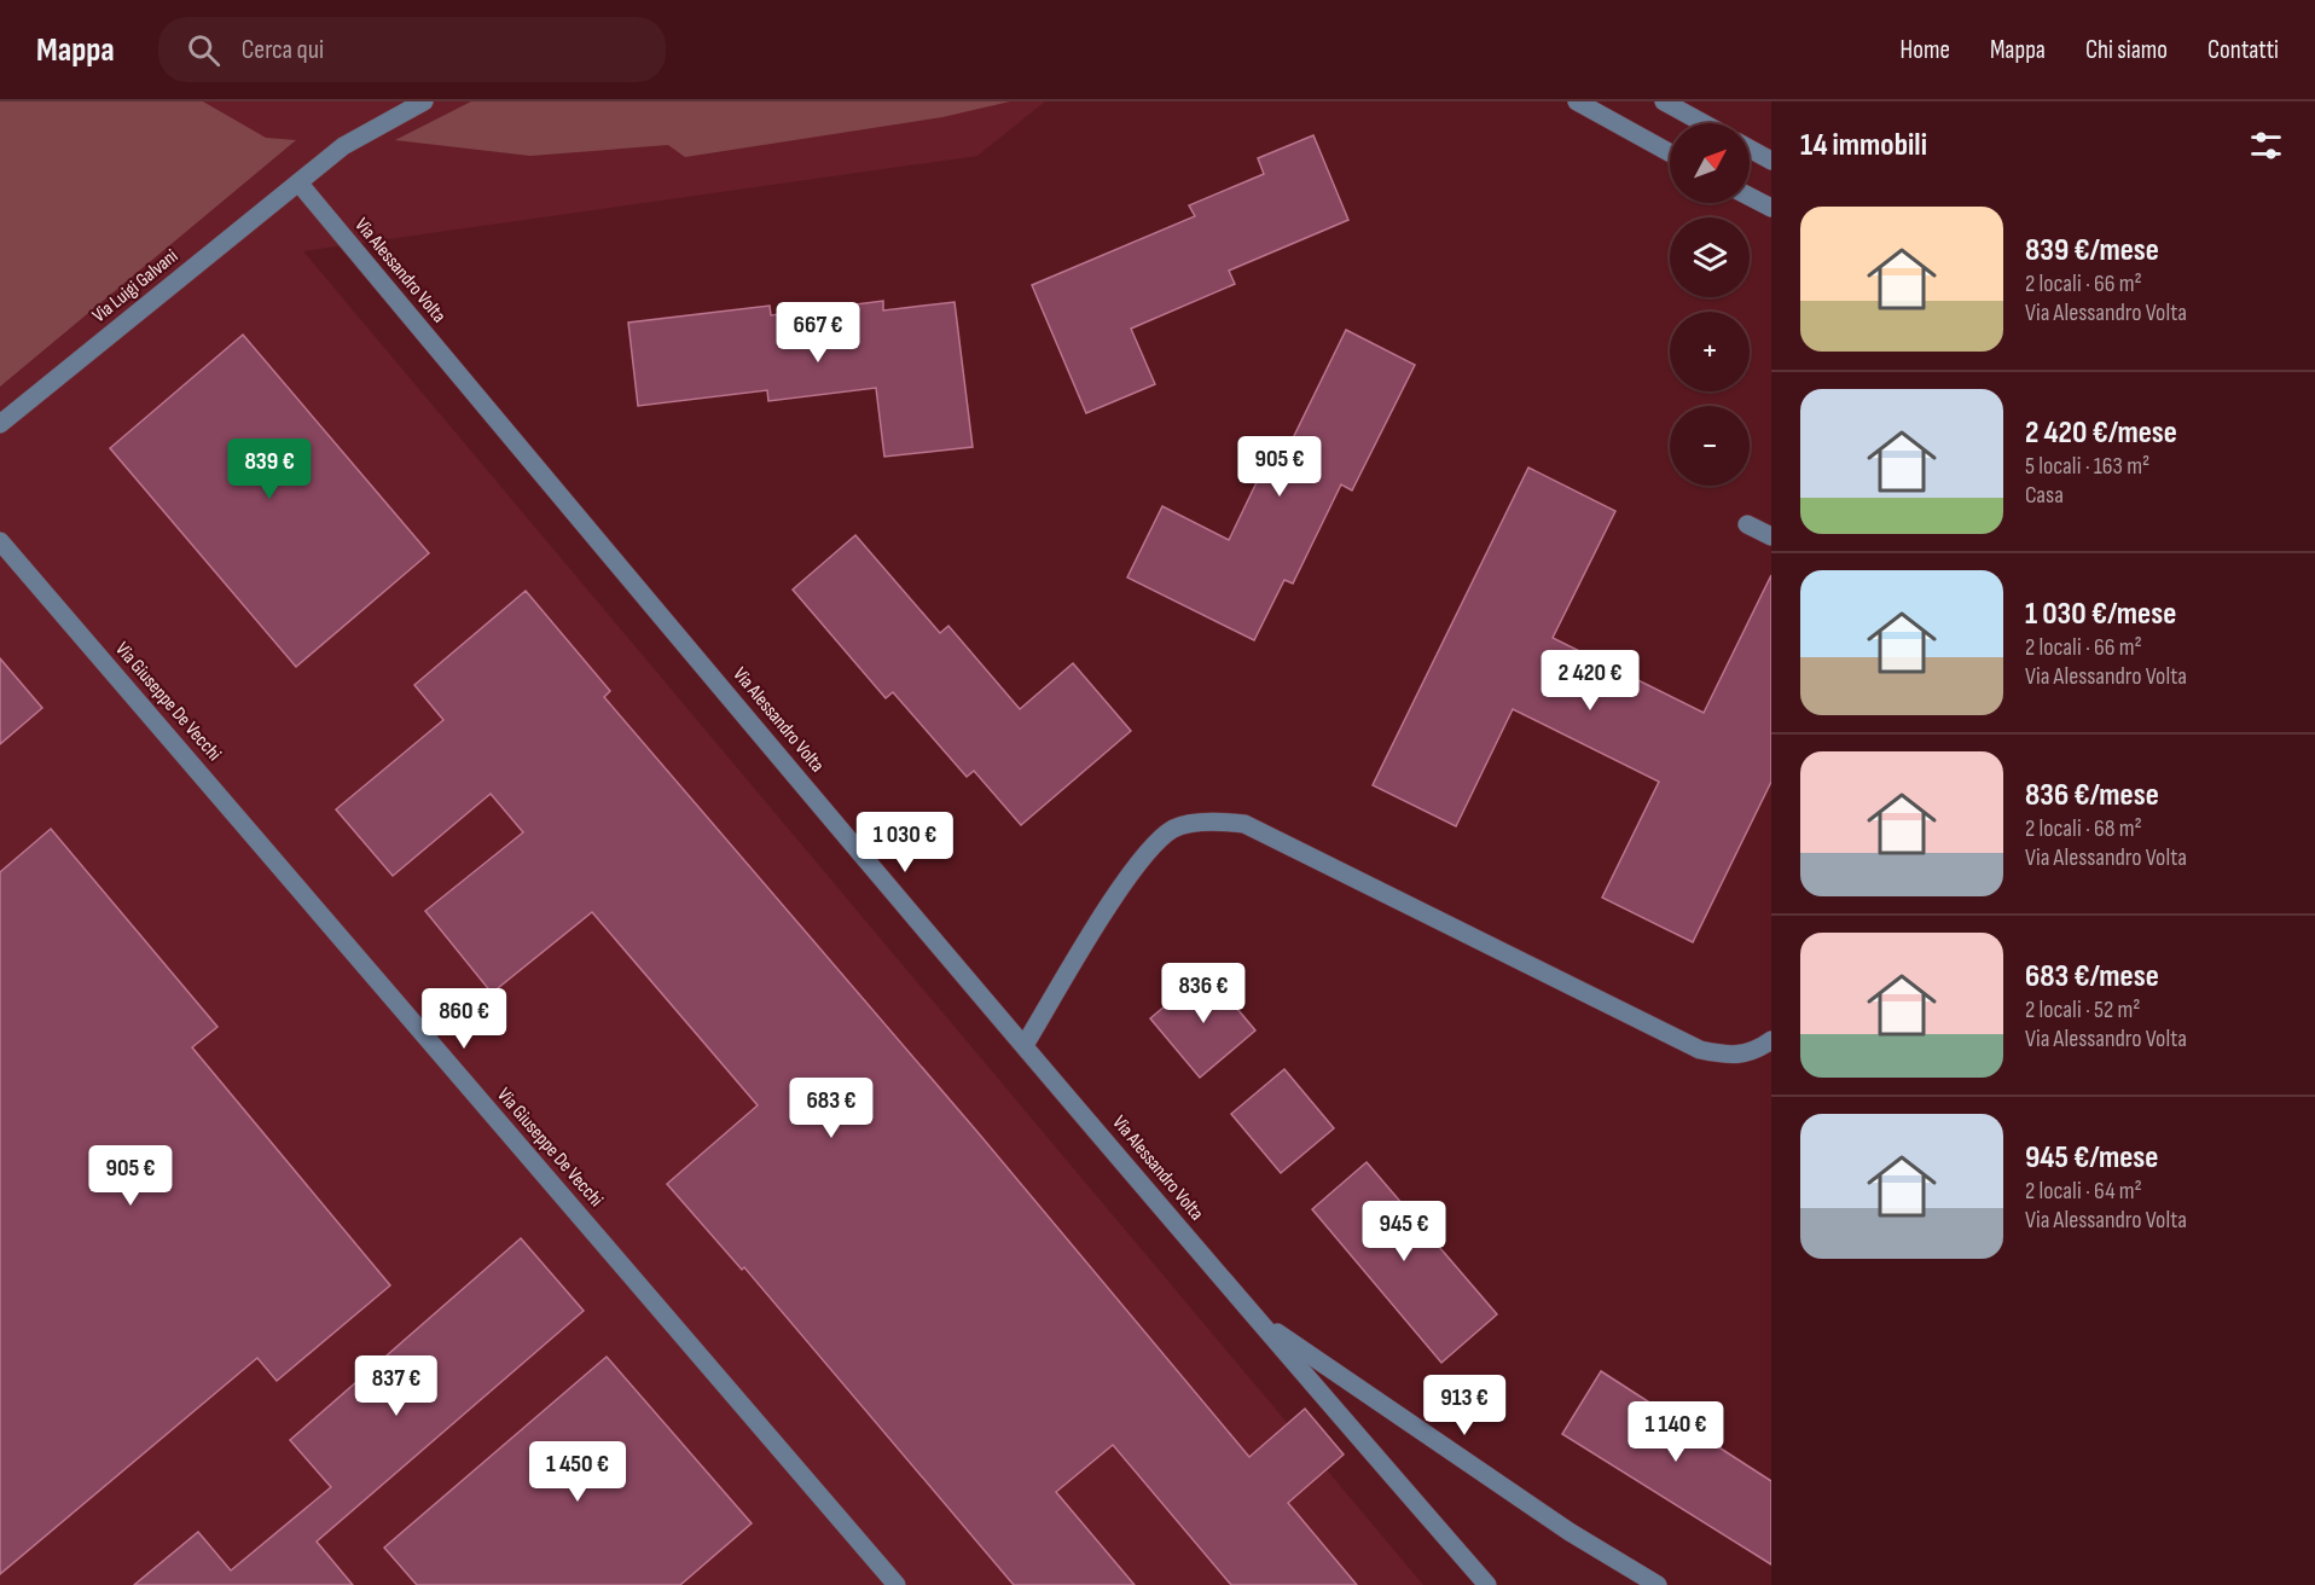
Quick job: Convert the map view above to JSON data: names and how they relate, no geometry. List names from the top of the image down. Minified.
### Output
{"streets":{"street":["Via Alessandro Volta","Via Luigi Galvani","Via Giuseppe De Vecchi"]},"crossings":[["Via Alessandro Volta","Via Luigi Galvani"]],"north":"top right","page":{"header":"Mappa","search":"Cerca qui","nav":["Home","Mappa","Chi siamo","Contatti"],"heading":"14 immobili","map_buttons":["+","−"],"list":[{"name":"839 €/mese","note":"2 locali · 66 m² · Via Alessandro Volta"},{"name":"2 420 €/mese","note":"5 locali · 163 m² · Casa"},{"name":"1 030 €/mese","note":"2 locali · 66 m² · Via Alessandro Volta"},{"name":"836 €/mese","note":"2 locali · 68 m² · Via Alessandro Volta"},{"name":"683 €/mese","note":"2 locali · 52 m² · Via Alessandro Volta"},{"name":"945 €/mese","note":"2 locali · 64 m² · Via Alessandro Volta"}],"price":["667 €","905 €","839 €","2 420 €","1 030 €","836 €","860 €","683 €","905 €","945 €","837 €","913 €","1 140 €","1 450 €"]}}
